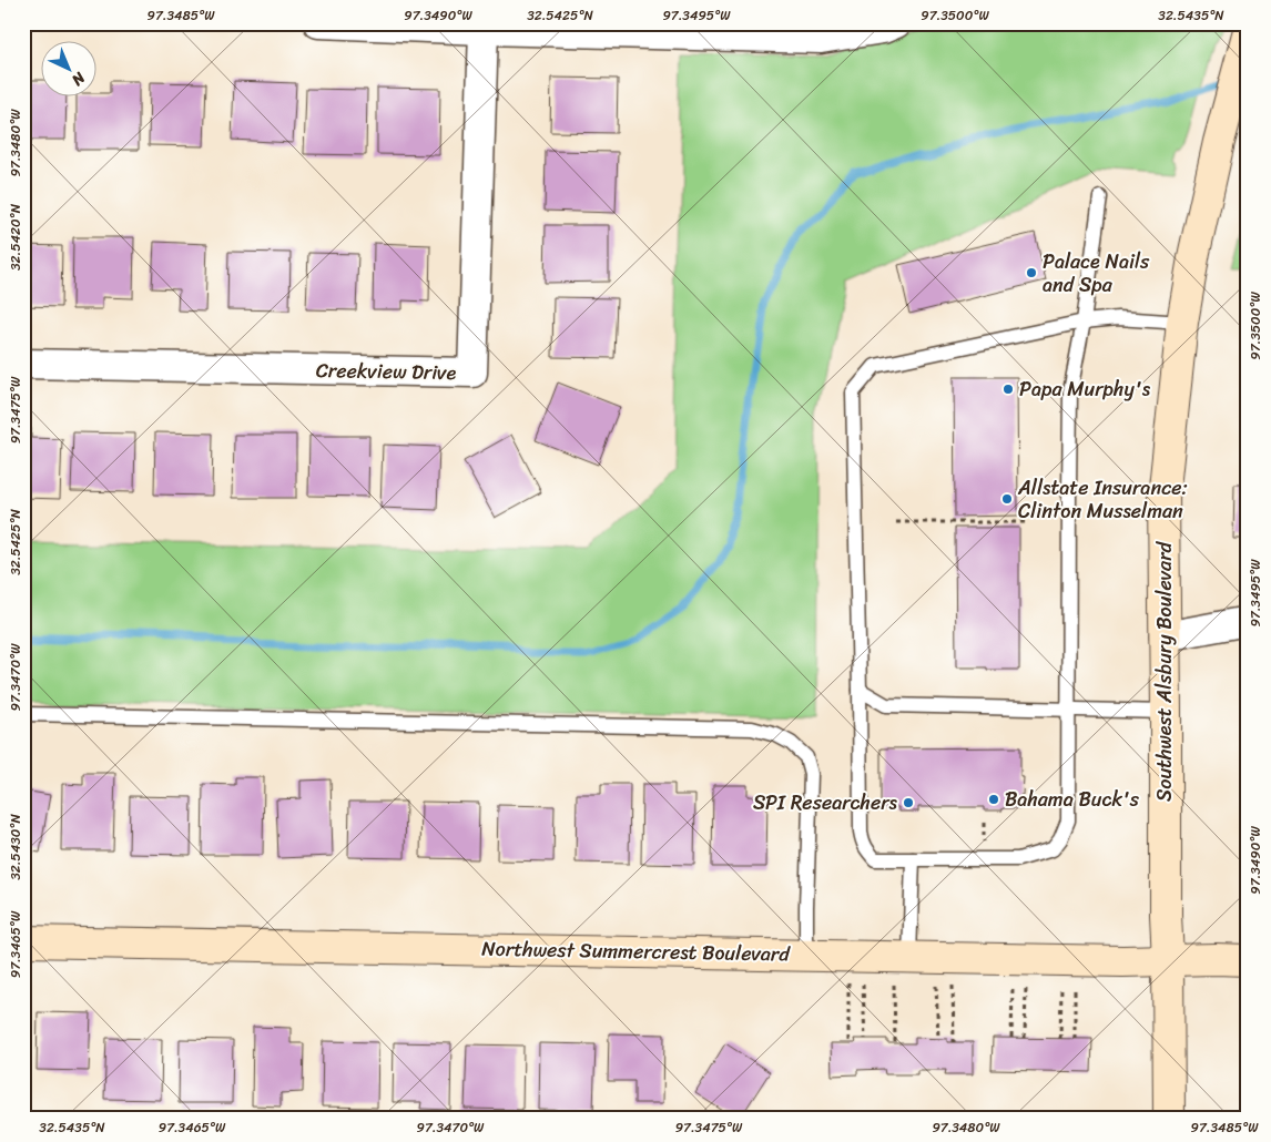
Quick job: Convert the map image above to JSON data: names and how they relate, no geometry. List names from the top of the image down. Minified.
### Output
{"streets":{"street":["Creekview Drive","Southwest Alsbury Boulevard","Northwest Summercrest Boulevard"]},"crossings":[["Southwest Alsbury Boulevard","Northwest Summercrest Boulevard"]],"places":["Palace Nails and Spa","Papa Murphy's","Allstate Insurance: Clinton Musselman","Bahama Buck's","SPI Researchers"],"north":"bottom right","coordinates":["97.3485°W","97.3490°W","32.5425°N","97.3495°W","97.3500°W","32.5435°N","97.3480°W","32.5420°N","97.3475°W","97.3470°W","32.5430°N","97.3465°W"]}
